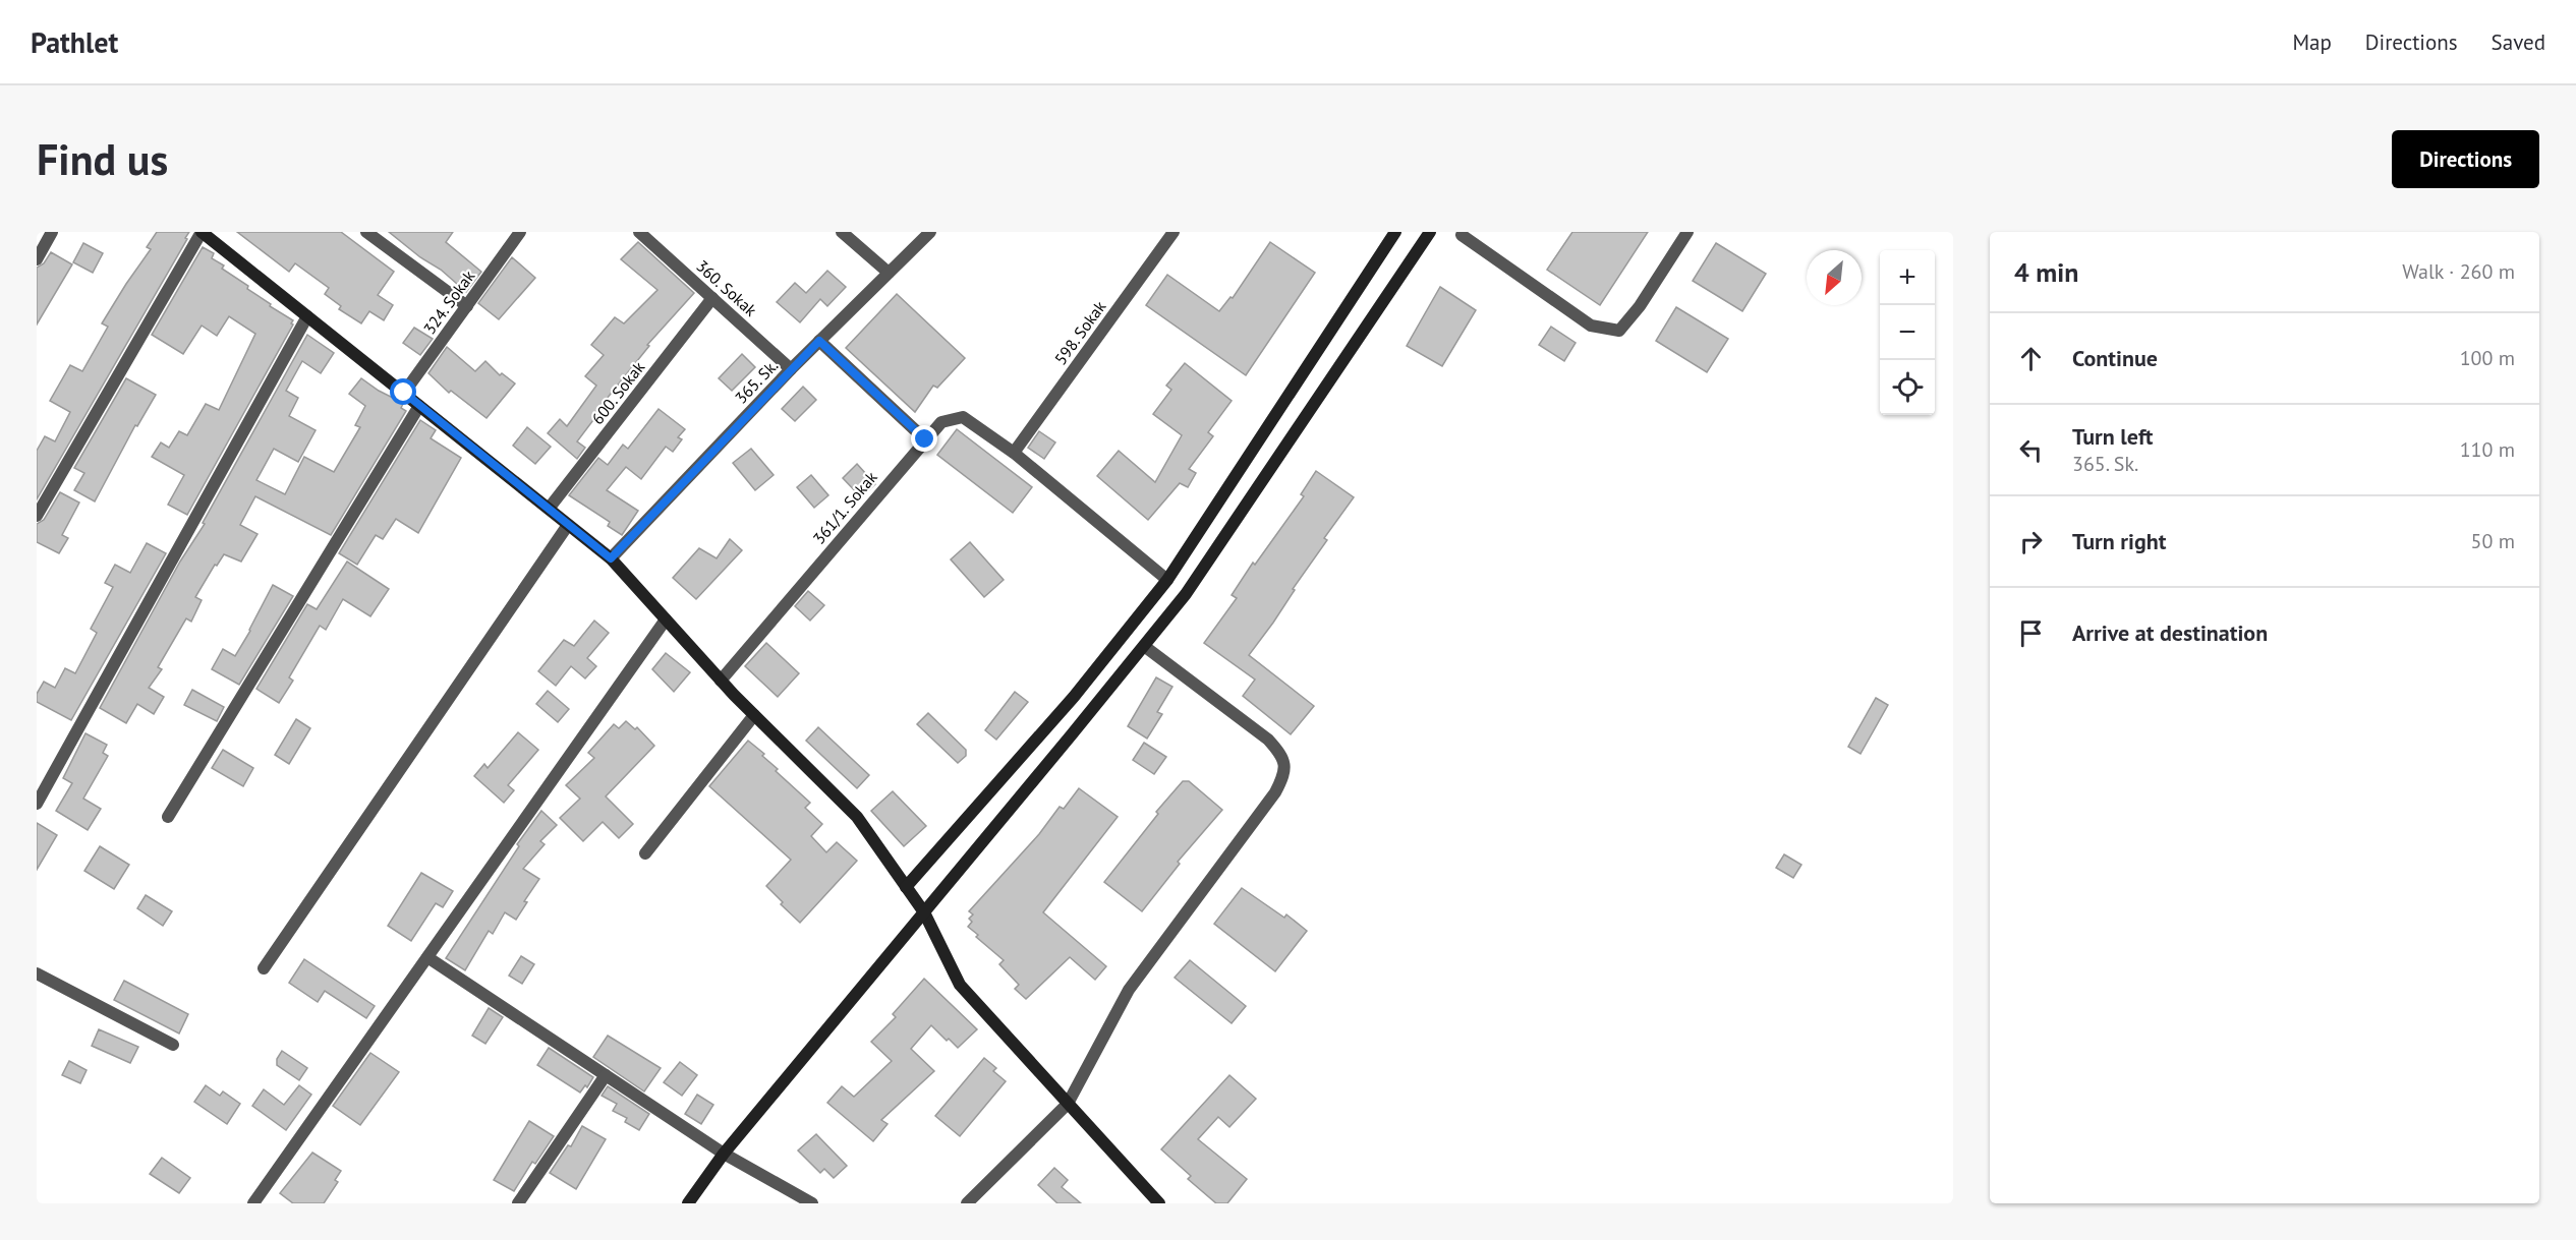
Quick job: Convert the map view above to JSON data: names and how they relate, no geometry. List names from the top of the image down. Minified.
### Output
{"streets":{"street":["360. Sokak","324. Sokak","598. Sokak","365. Sk.","600. Sokak","361/1. Sokak"]},"crossings":[["360. Sokak","365. Sk."],["360. Sokak","600. Sokak"],["598. Sokak","361/1. Sokak"]],"north":"bottom left","page":{"header":"Pathlet","nav":["Map","Directions","Saved"],"buttons":"Directions","title":"Find us","heading":["4 min","Walk · 260 m"],"map_buttons":["+","−"],"list":[["Continue","100 m"],["Turn left","365. Sk.","110 m"],["Turn right","50 m"],"Arrive at destination"]}}
